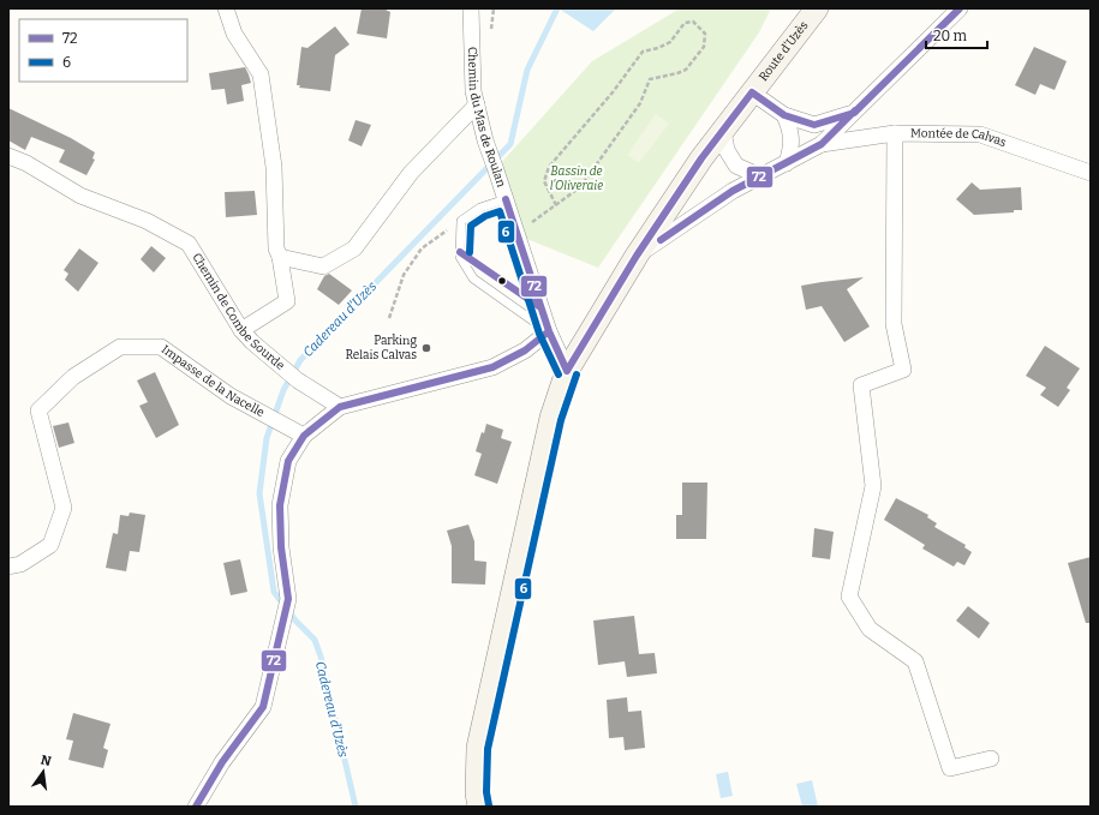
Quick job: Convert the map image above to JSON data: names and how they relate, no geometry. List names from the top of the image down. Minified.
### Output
{"streets":{"main road":["Route d'Uzès"],"street":["Chemin du Mas de Roulan","Montée de Calvas","Chemin de Combe Sourde","Impasse de la Nacelle"]},"crossings":[["Route d'Uzès","Chemin du Mas de Roulan"]],"water":["Cadereau d'Uzès"],"parks":["Bassin de l'Oliveraie"],"places":["Parking Relais Calvas"],"lines":["transit line 72","transit line 6"],"legend":["72","6"],"scale_bar":"20 m","north":"top"}
